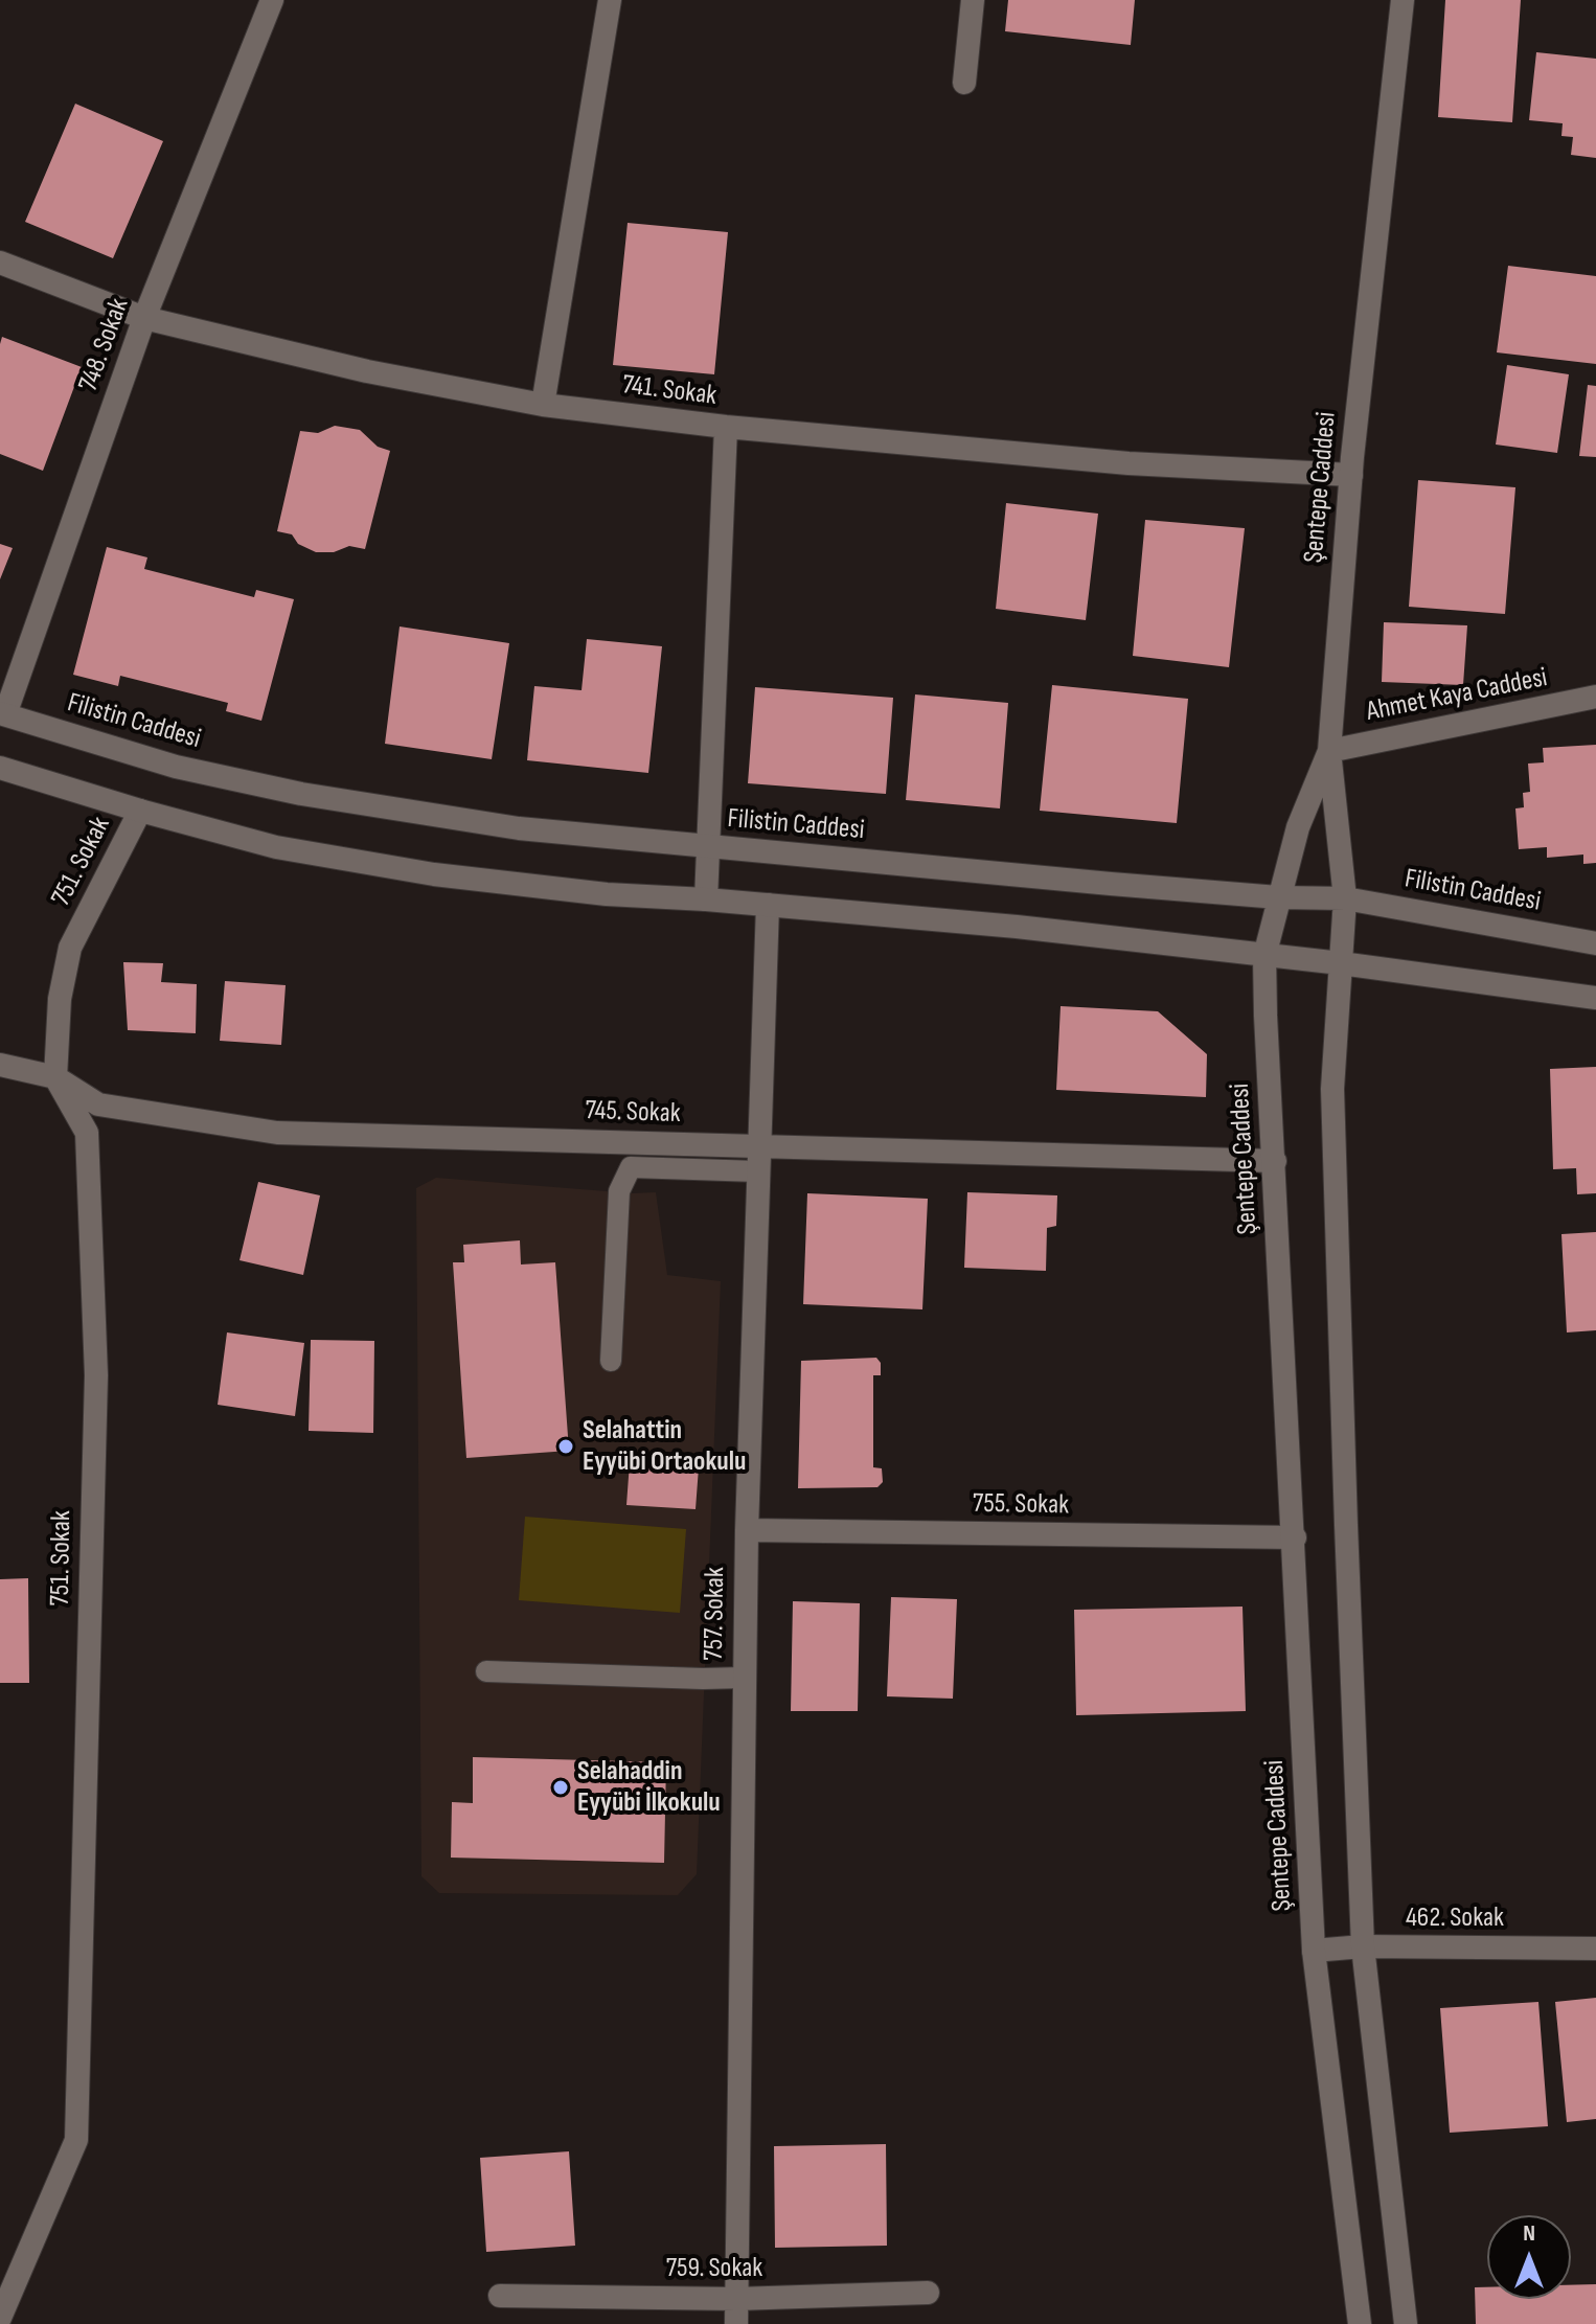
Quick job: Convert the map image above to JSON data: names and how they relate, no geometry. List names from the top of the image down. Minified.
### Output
{"streets":{"street":["748. Sokak","741. Sokak","Şentepe Caddesi","Ahmet Kaya Caddesi","Filistin Caddesi","751. Sokak","745. Sokak","755. Sokak","757. Sokak","462. Sokak","759. Sokak"]},"crossings":[["748. Sokak","741. Sokak"],["748. Sokak","Filistin Caddesi"],["741. Sokak","Şentepe Caddesi"],["Şentepe Caddesi","Ahmet Kaya Caddesi"],["Şentepe Caddesi","Filistin Caddesi"],["Şentepe Caddesi","745. Sokak"],["Şentepe Caddesi","755. Sokak"],["Şentepe Caddesi","462. Sokak"],["751. Sokak","745. Sokak"],["745. Sokak","757. Sokak"],["755. Sokak","757. Sokak"],["757. Sokak","759. Sokak"]],"places":["Selahattin Eyyübi Ortaokulu","Selahaddin Eyyübi İlkokulu"],"north":"top"}
